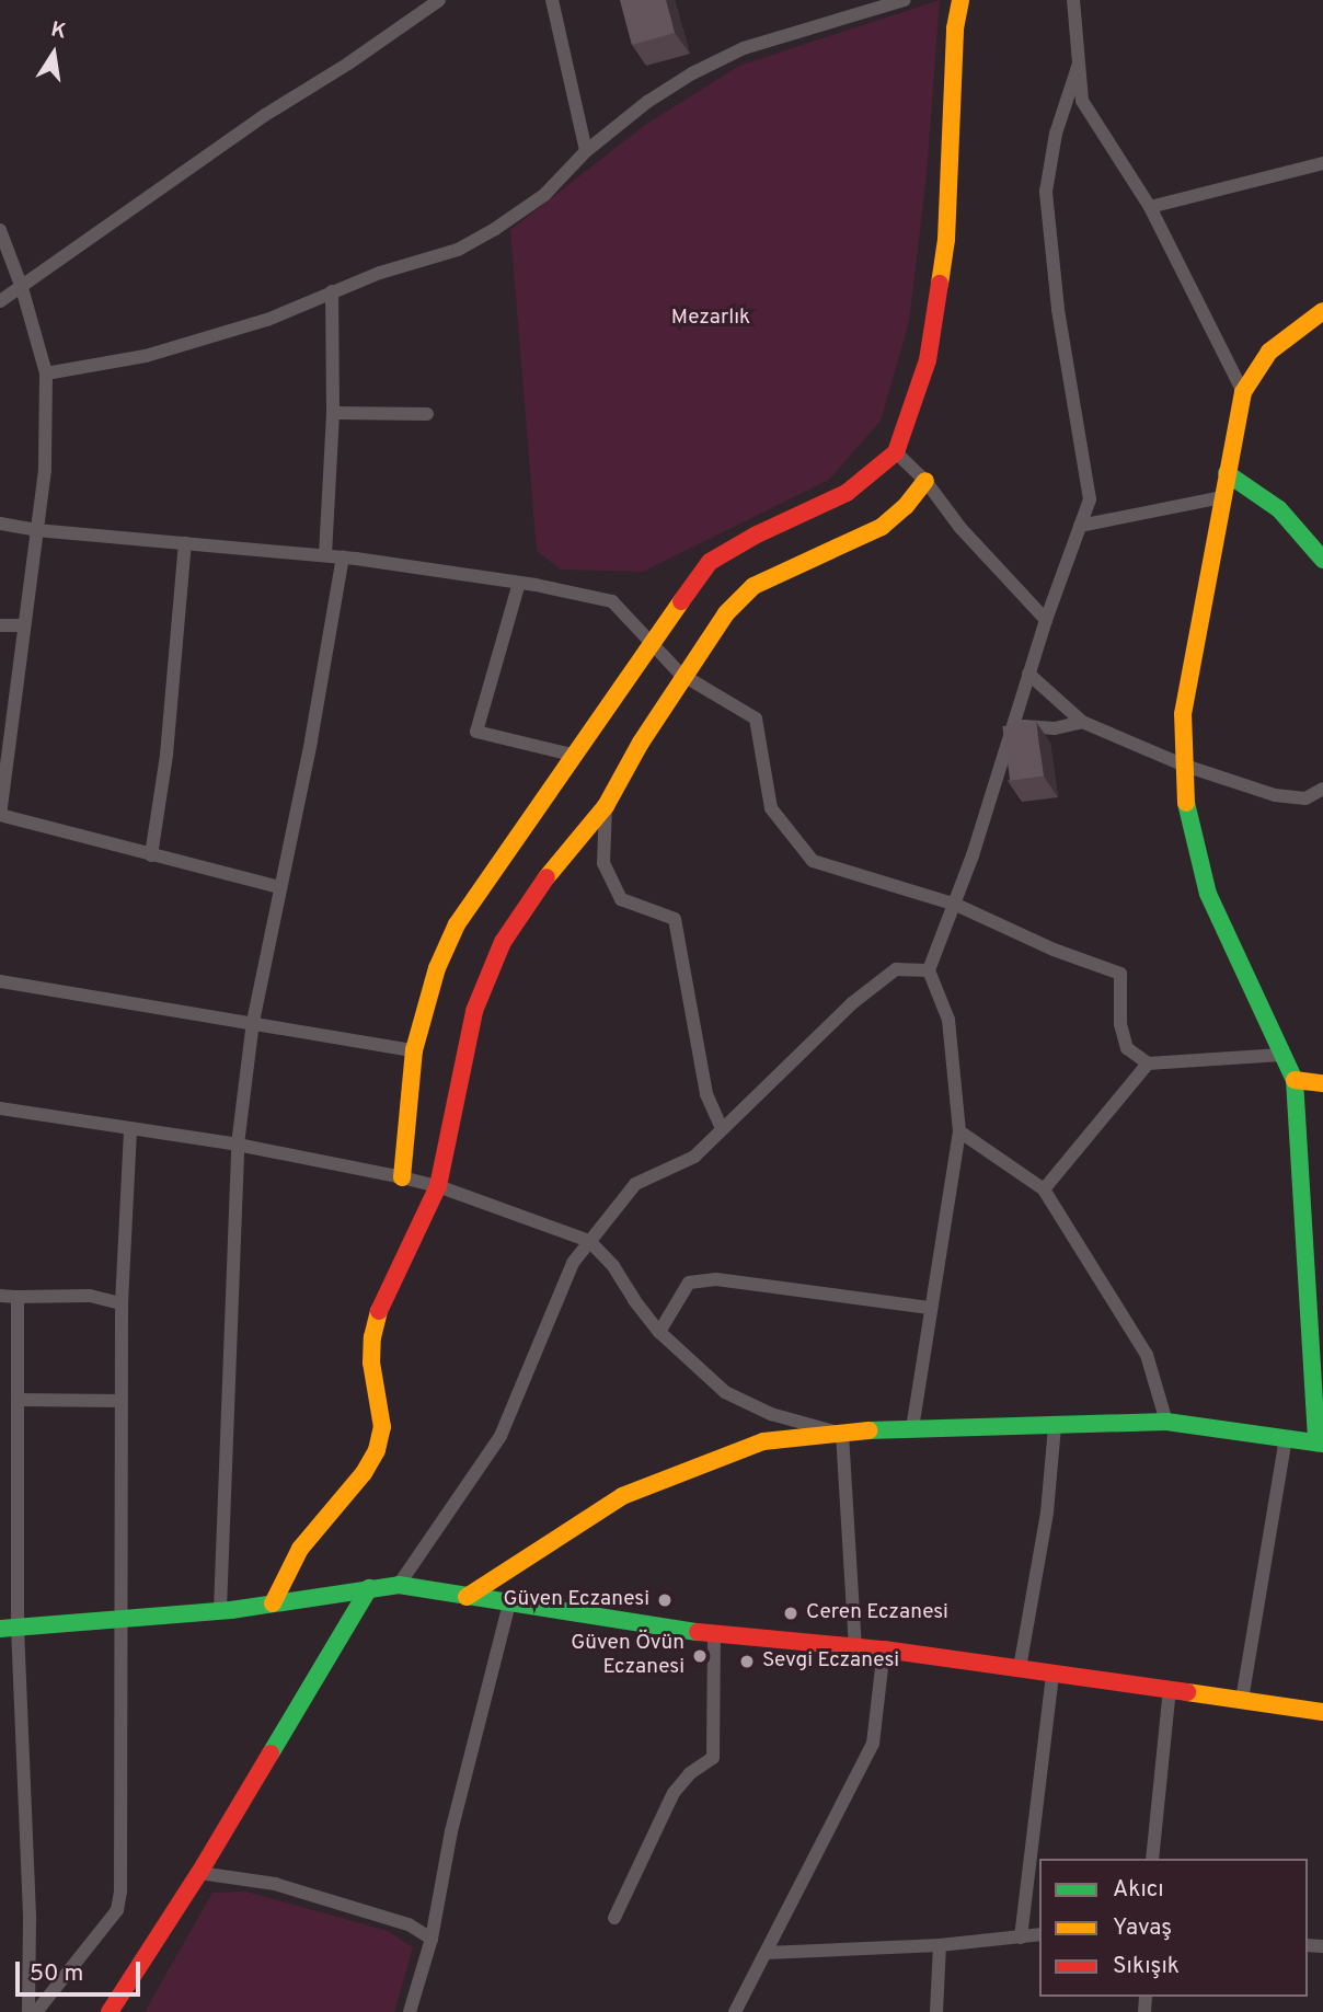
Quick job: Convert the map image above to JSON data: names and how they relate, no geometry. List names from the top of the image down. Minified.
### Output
{"parks":["Mezarlık"],"places":["Güven Eczanesi","Ceren Eczanesi","Güven Övün Eczanesi","Sevgi Eczanesi"],"legend":["Akıcı","Yavaş","Sıkışık"],"scale_bar":"50 m","north":"top"}
